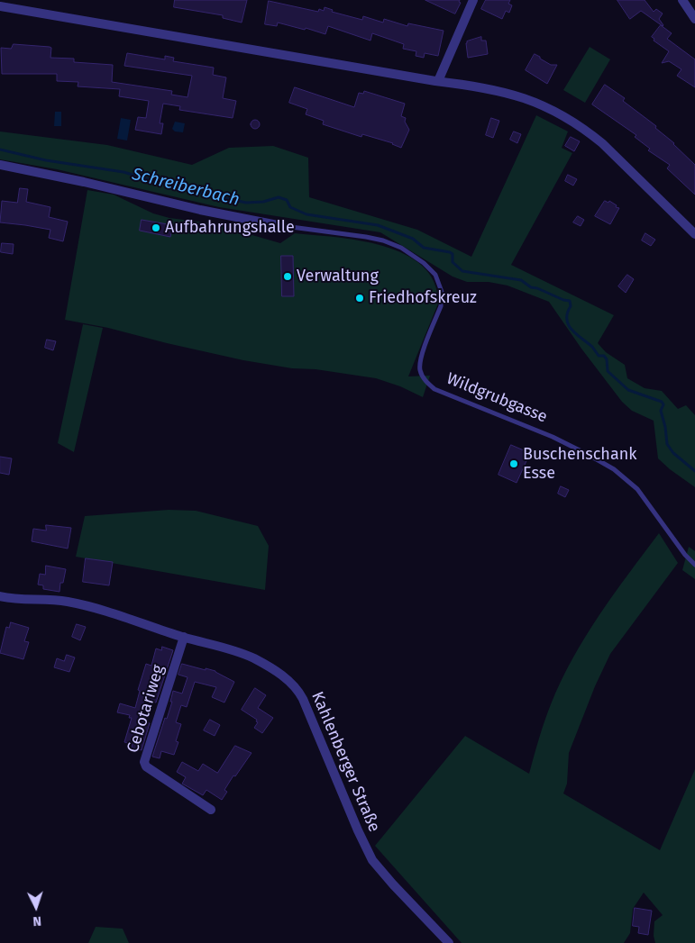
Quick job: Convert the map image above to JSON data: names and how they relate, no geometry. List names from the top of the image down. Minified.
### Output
{"streets":{"street":["Wildgrubgasse","Cebotariweg","Kahlenberger Straße"]},"crossings":[["Cebotariweg","Kahlenberger Straße"]],"water":["Schreiberbach"],"places":["Aufbahrungshalle","Verwaltung","Friedhofskreuz","Buschenschank Esse"],"north":"bottom"}
